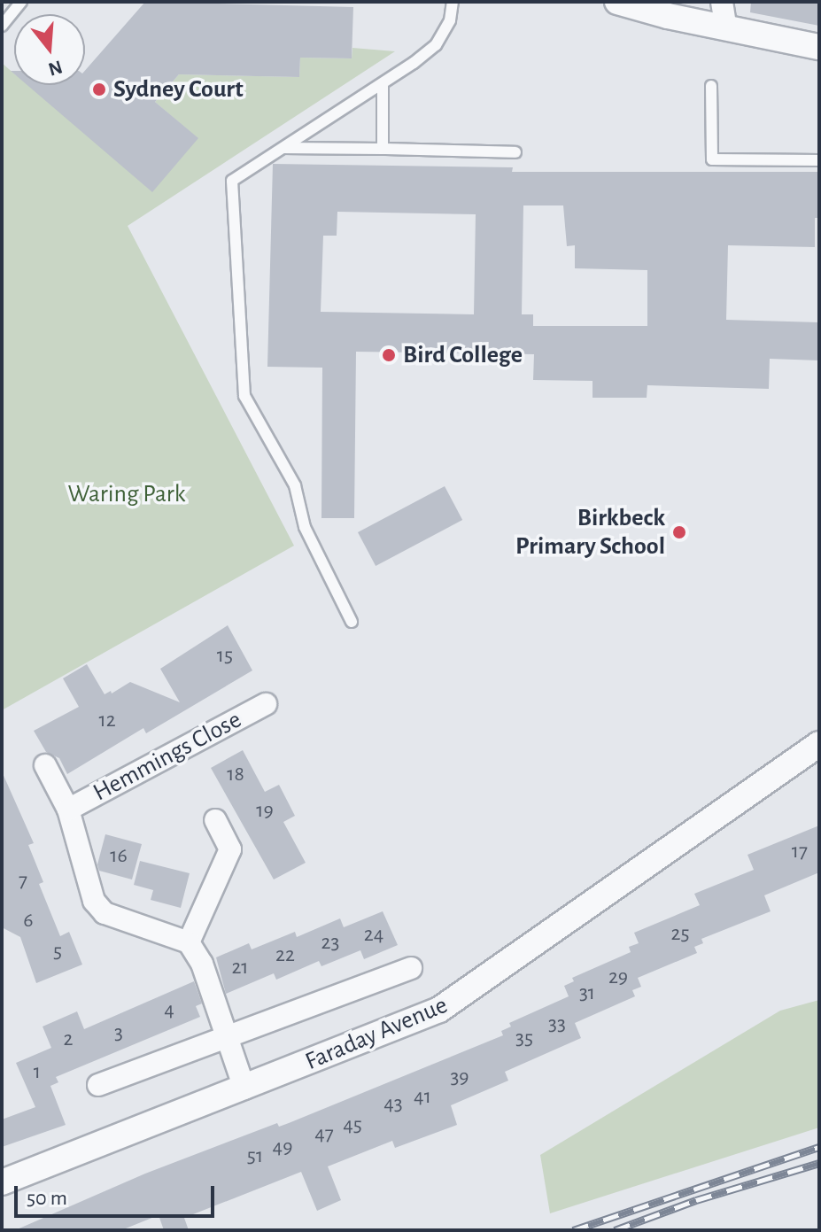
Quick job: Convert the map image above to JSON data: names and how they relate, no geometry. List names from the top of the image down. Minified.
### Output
{"streets":{"street":["Hemmings Close","Faraday Avenue"]},"parks":["Waring Park"],"places":["Sydney Court","Bird College","Birkbeck Primary School"],"house_numbers":["15","12","18","19","17","16","7","6","25","24","23","5","22","21","29","31","4","33","3","35","2","1","39","41","43","45","47","49","51"],"scale_bar":"50 m","north":"bottom"}
